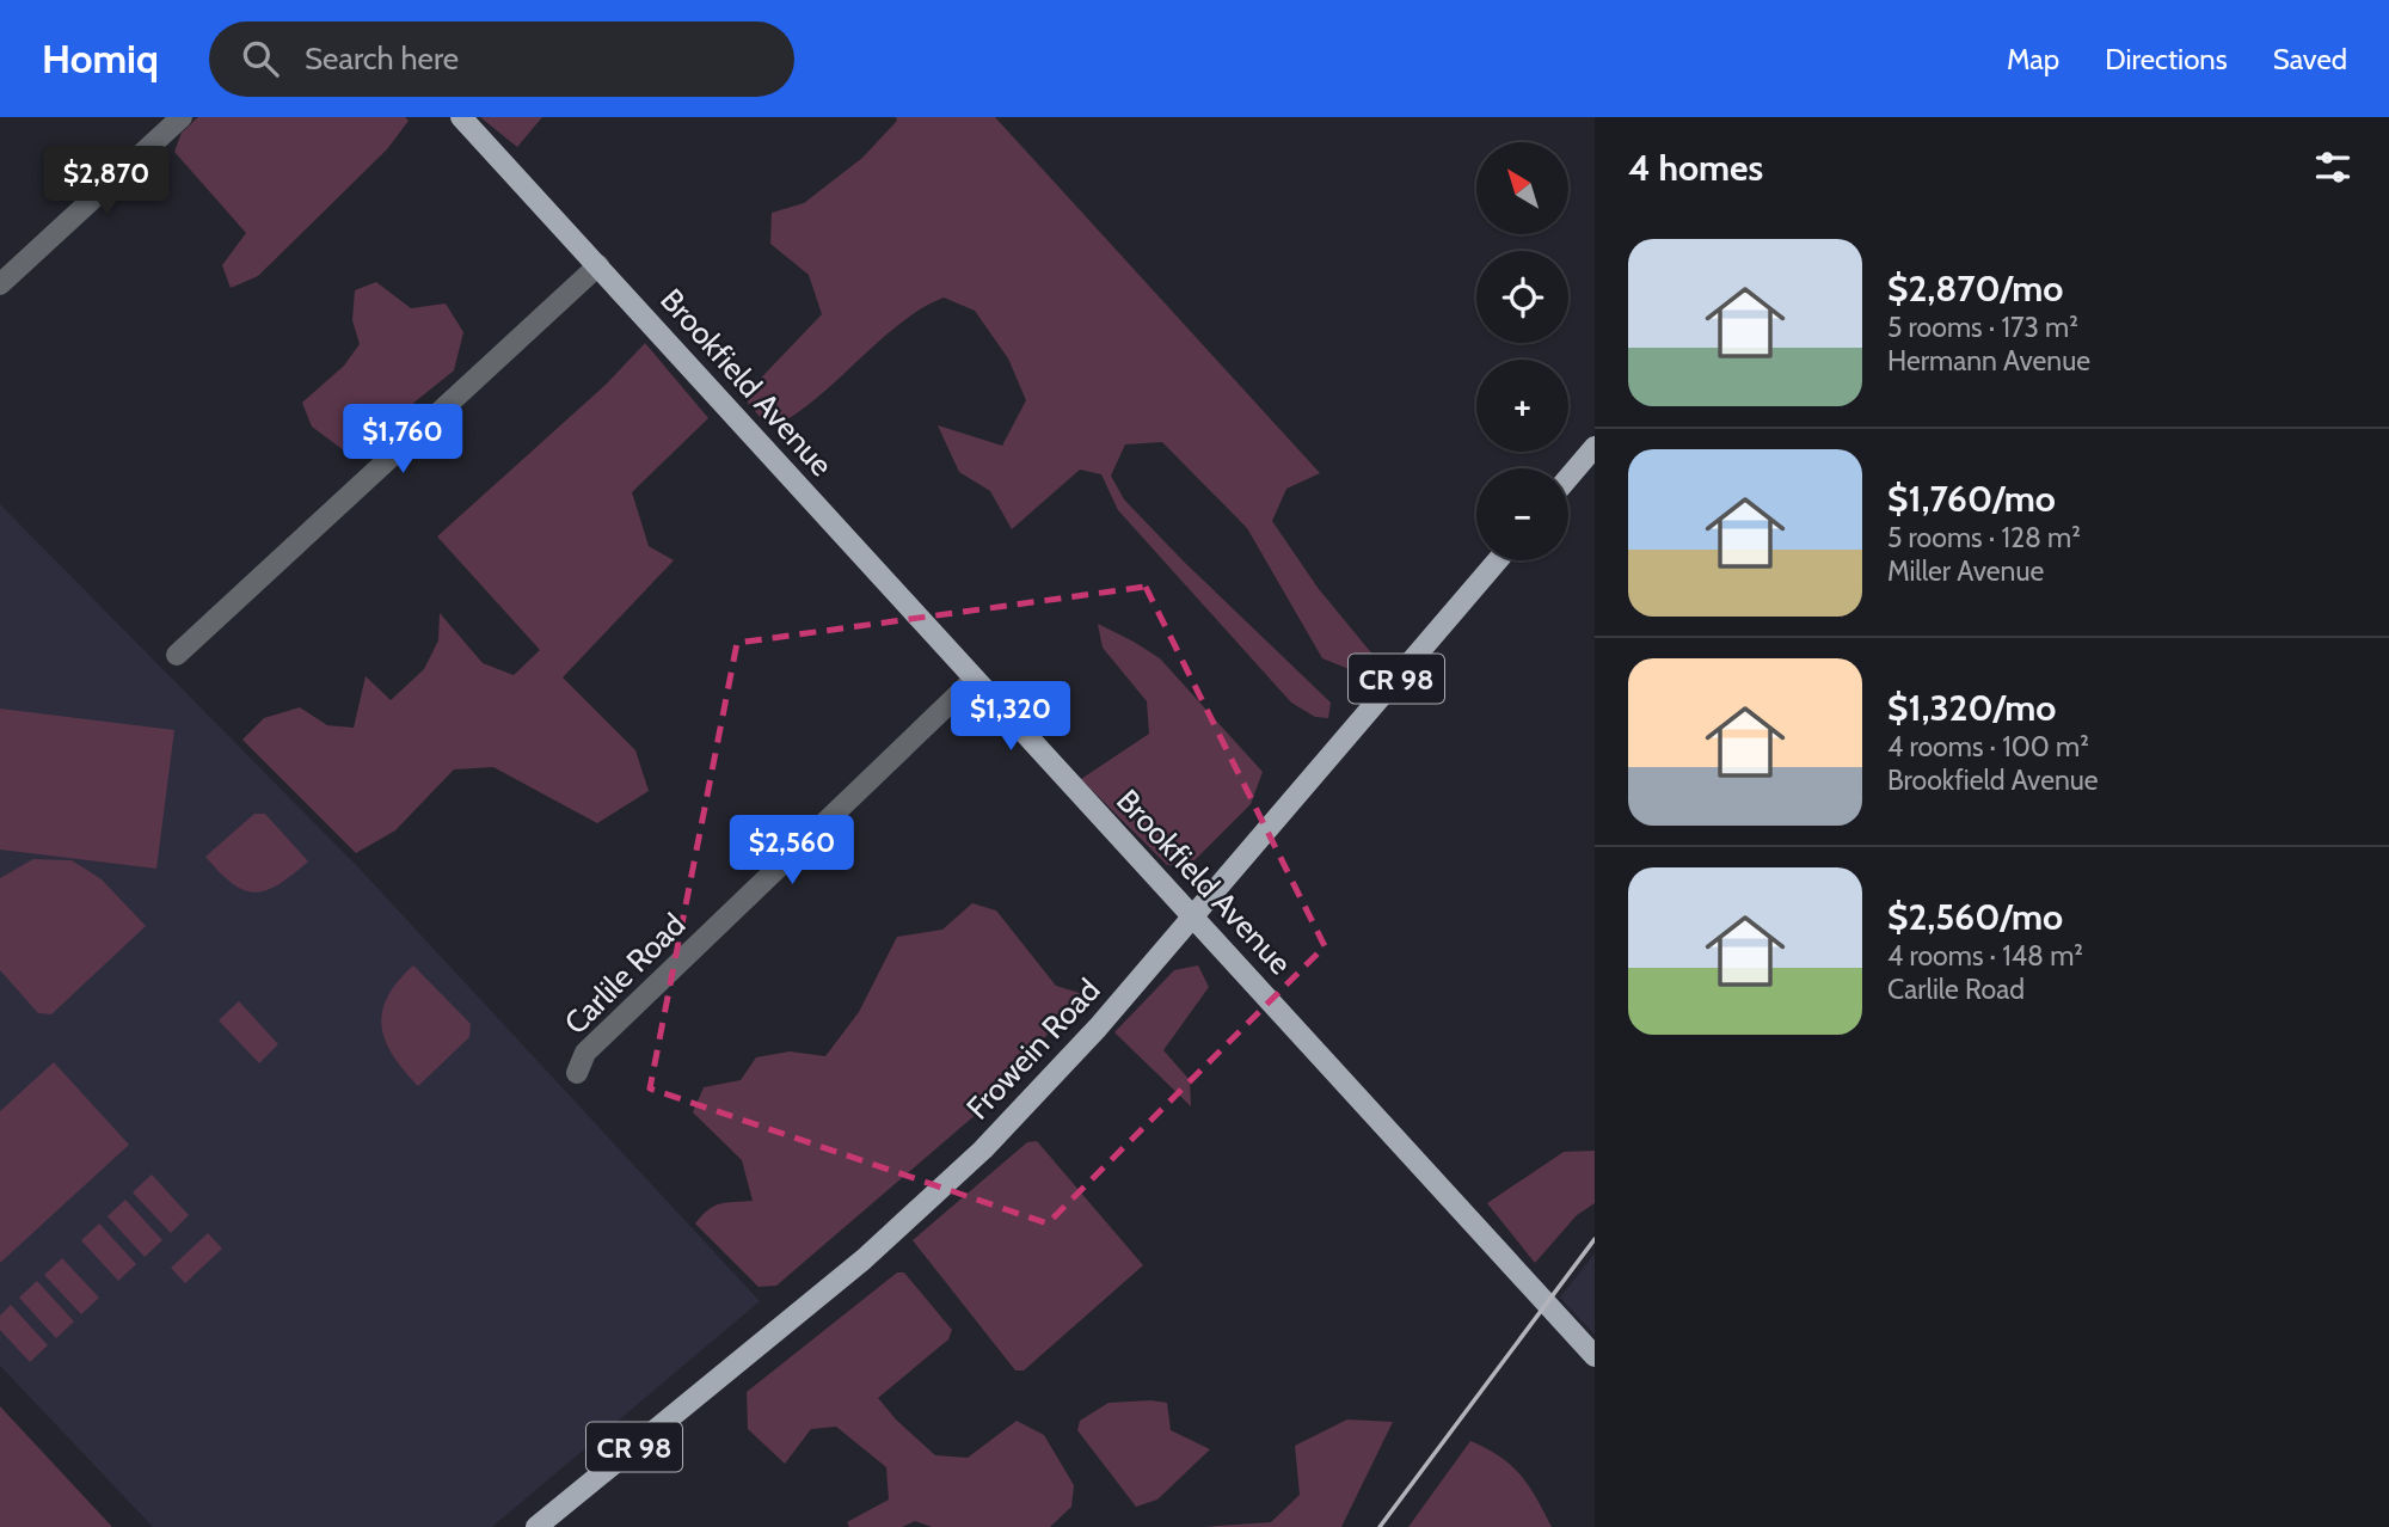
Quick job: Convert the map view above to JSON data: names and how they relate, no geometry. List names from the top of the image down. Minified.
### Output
{"streets":{"main road":["Brookfield Avenue","CR 98","Frowein Road"],"street":["Carlile Road"]},"crossings":[["Brookfield Avenue","Carlile Road"],["Brookfield Avenue","Frowein Road"]],"north":"top left","page":{"header":"Homiq","search":"Search here","nav":["Map","Directions","Saved"],"heading":"4 homes","map_buttons":["+","−"],"price":["$2,870","$1,760","$1,320","$2,560"],"list":[{"name":"$2,870/mo","note":"5 rooms · 173 m² · Hermann Avenue"},{"name":"$1,760/mo","note":"5 rooms · 128 m² · Miller Avenue"},{"name":"$1,320/mo","note":"4 rooms · 100 m² · Brookfield Avenue"},{"name":"$2,560/mo","note":"4 rooms · 148 m² · Carlile Road"}]}}
